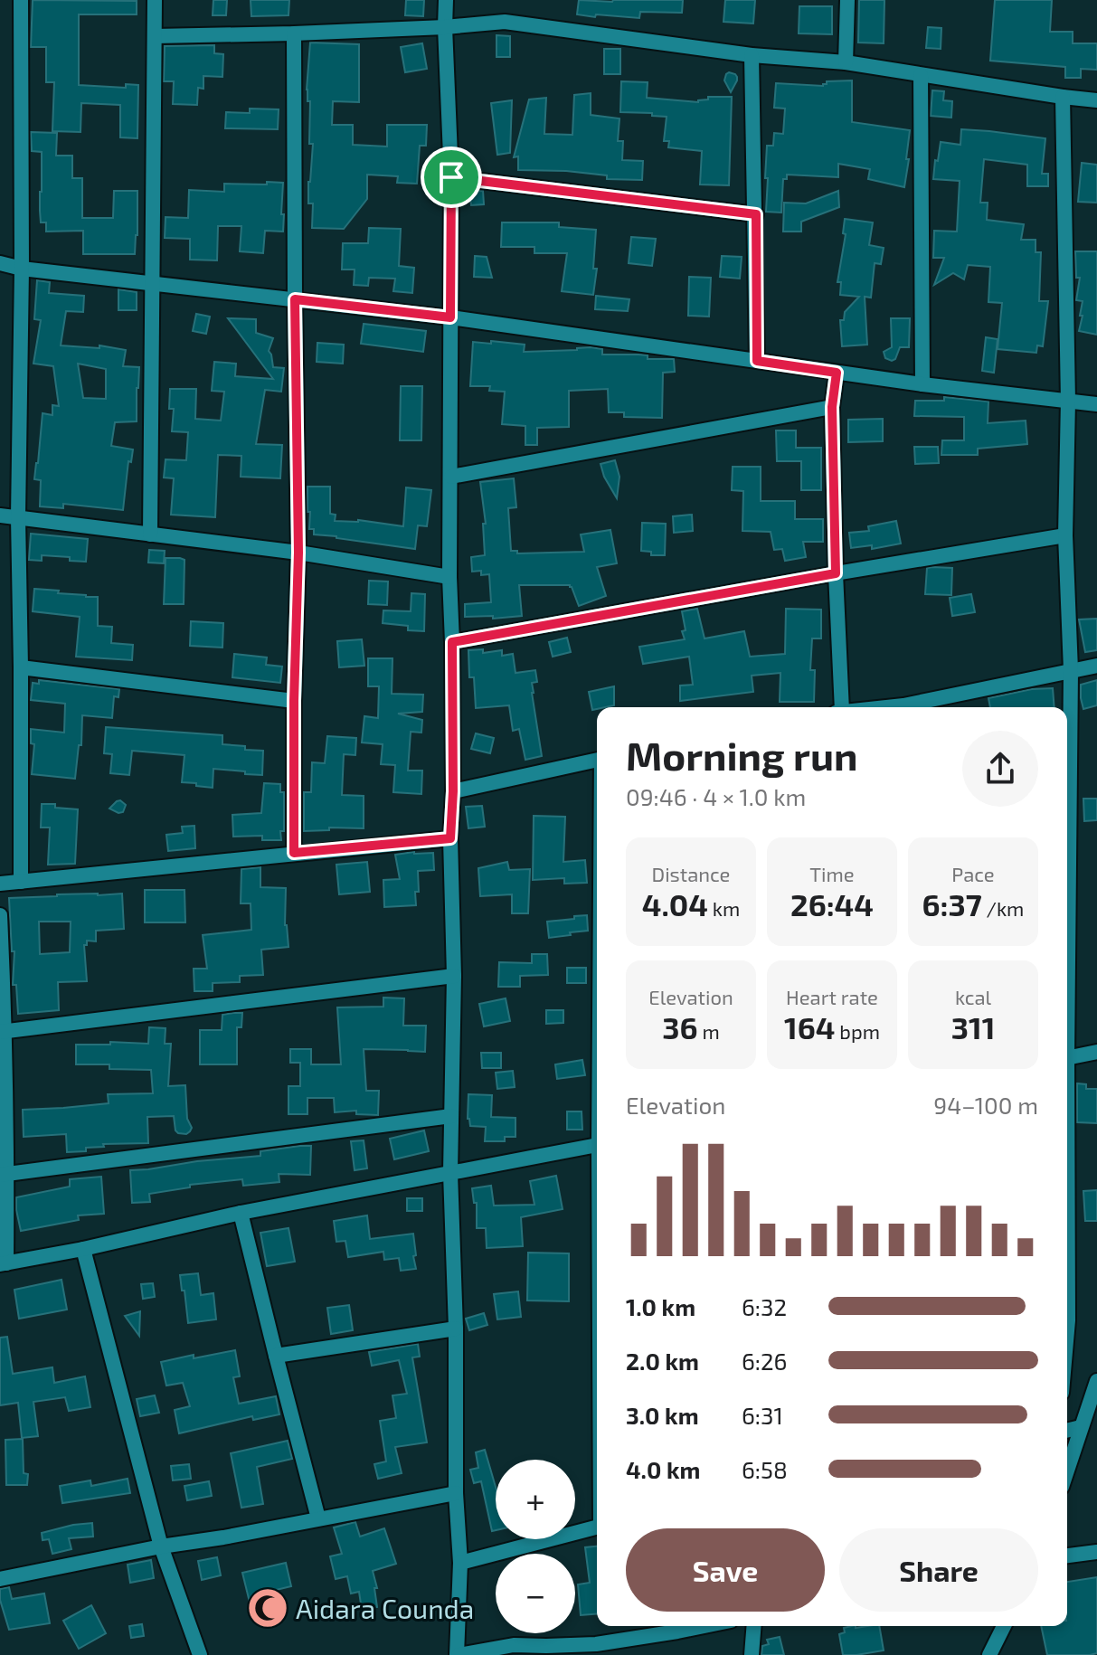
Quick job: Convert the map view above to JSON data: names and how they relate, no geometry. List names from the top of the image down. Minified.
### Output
{"places":{"mosque":["Aidara Counda"]},"page":{"heading":["Morning run","09:46 · 4 × 1.0 km"],"stats":[["Distance","4.04 km"],["Time","26:44"],["Pace","6:37 /km"],["Elevation","36 m"],["Heart rate","164 bpm"],["kcal","311"]],"chart":["Elevation","94–100 m"],"list":[{"name":"1.0 km","note":"6:32"},{"name":"2.0 km","note":"6:26"},{"name":"3.0 km","note":"6:31"},{"name":"4.0 km","note":"6:58"}],"map_buttons":["+","−"],"buttons":["Save","Share"]}}
